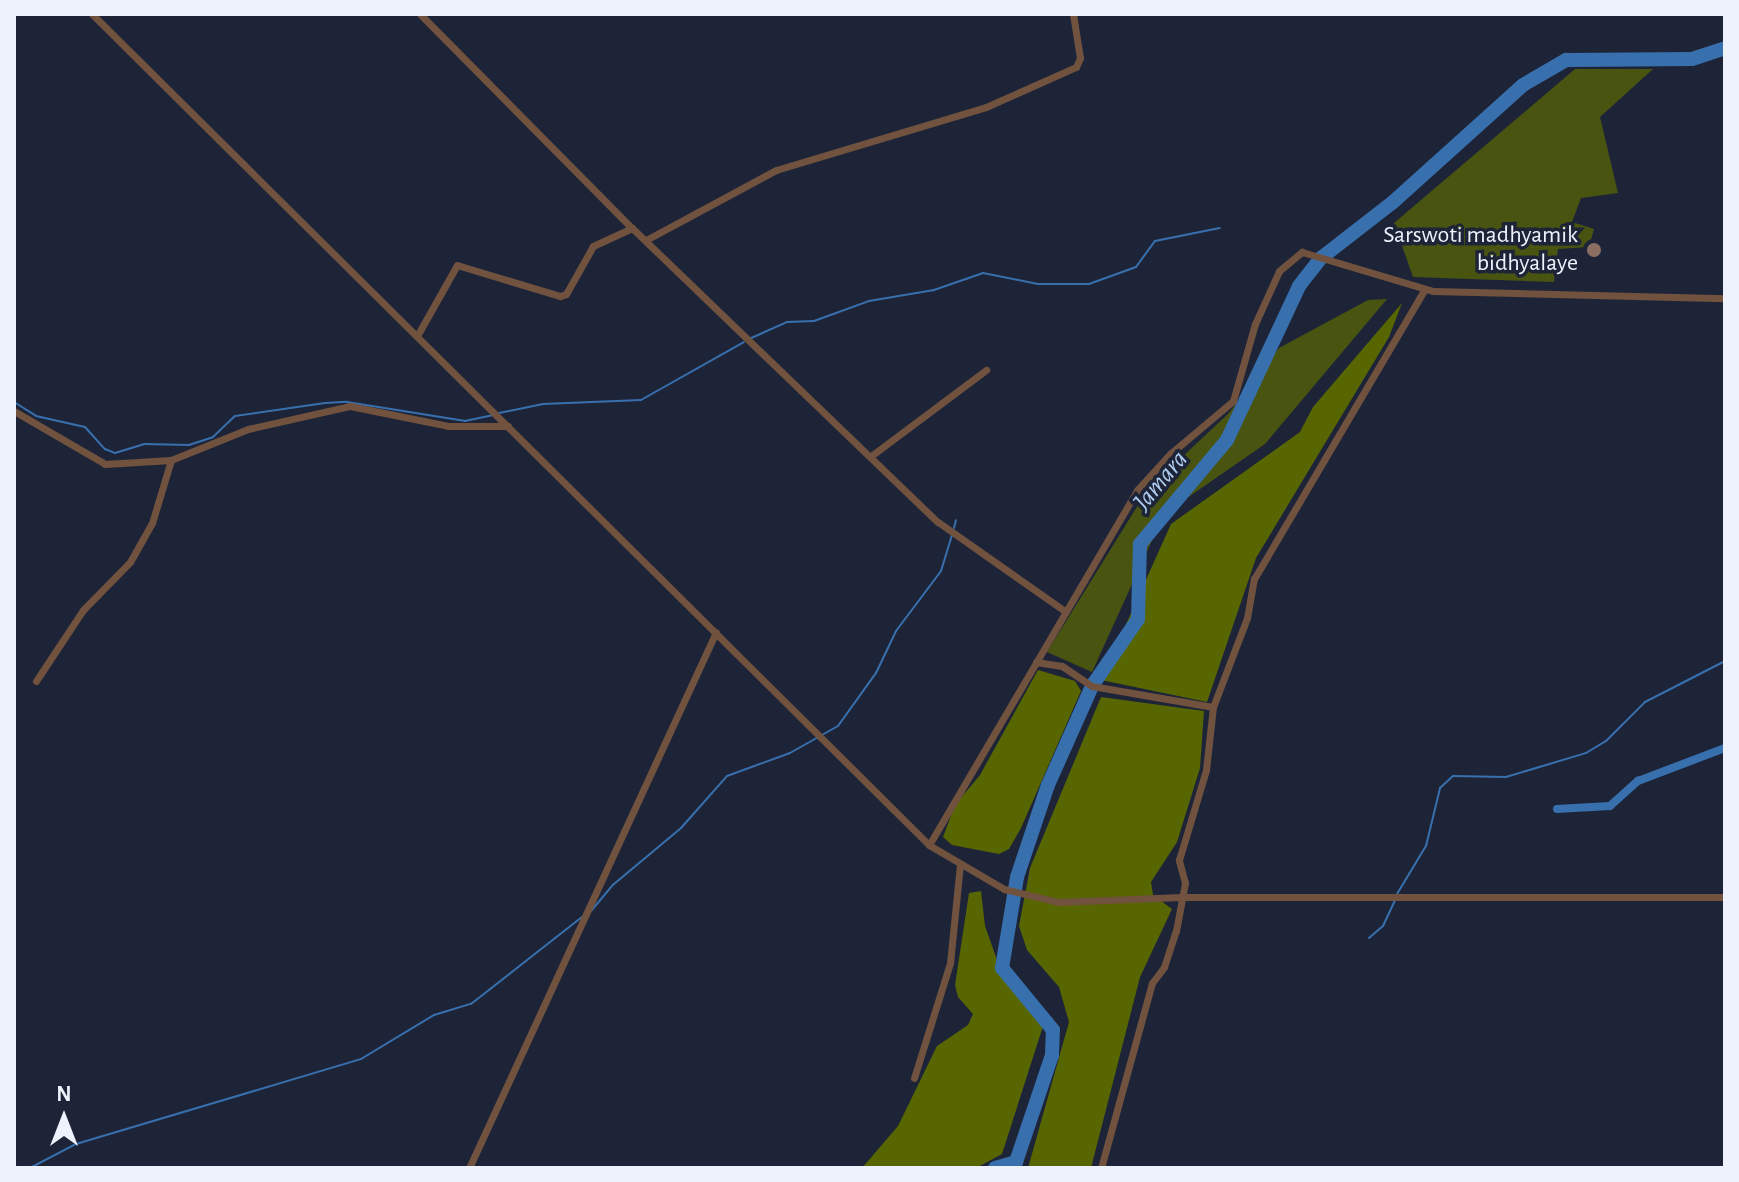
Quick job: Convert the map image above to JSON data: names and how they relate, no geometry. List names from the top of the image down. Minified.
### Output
{"water":["Jamara"],"places":["Sarswoti madhyamik bidhyalaye"],"north":"top"}
